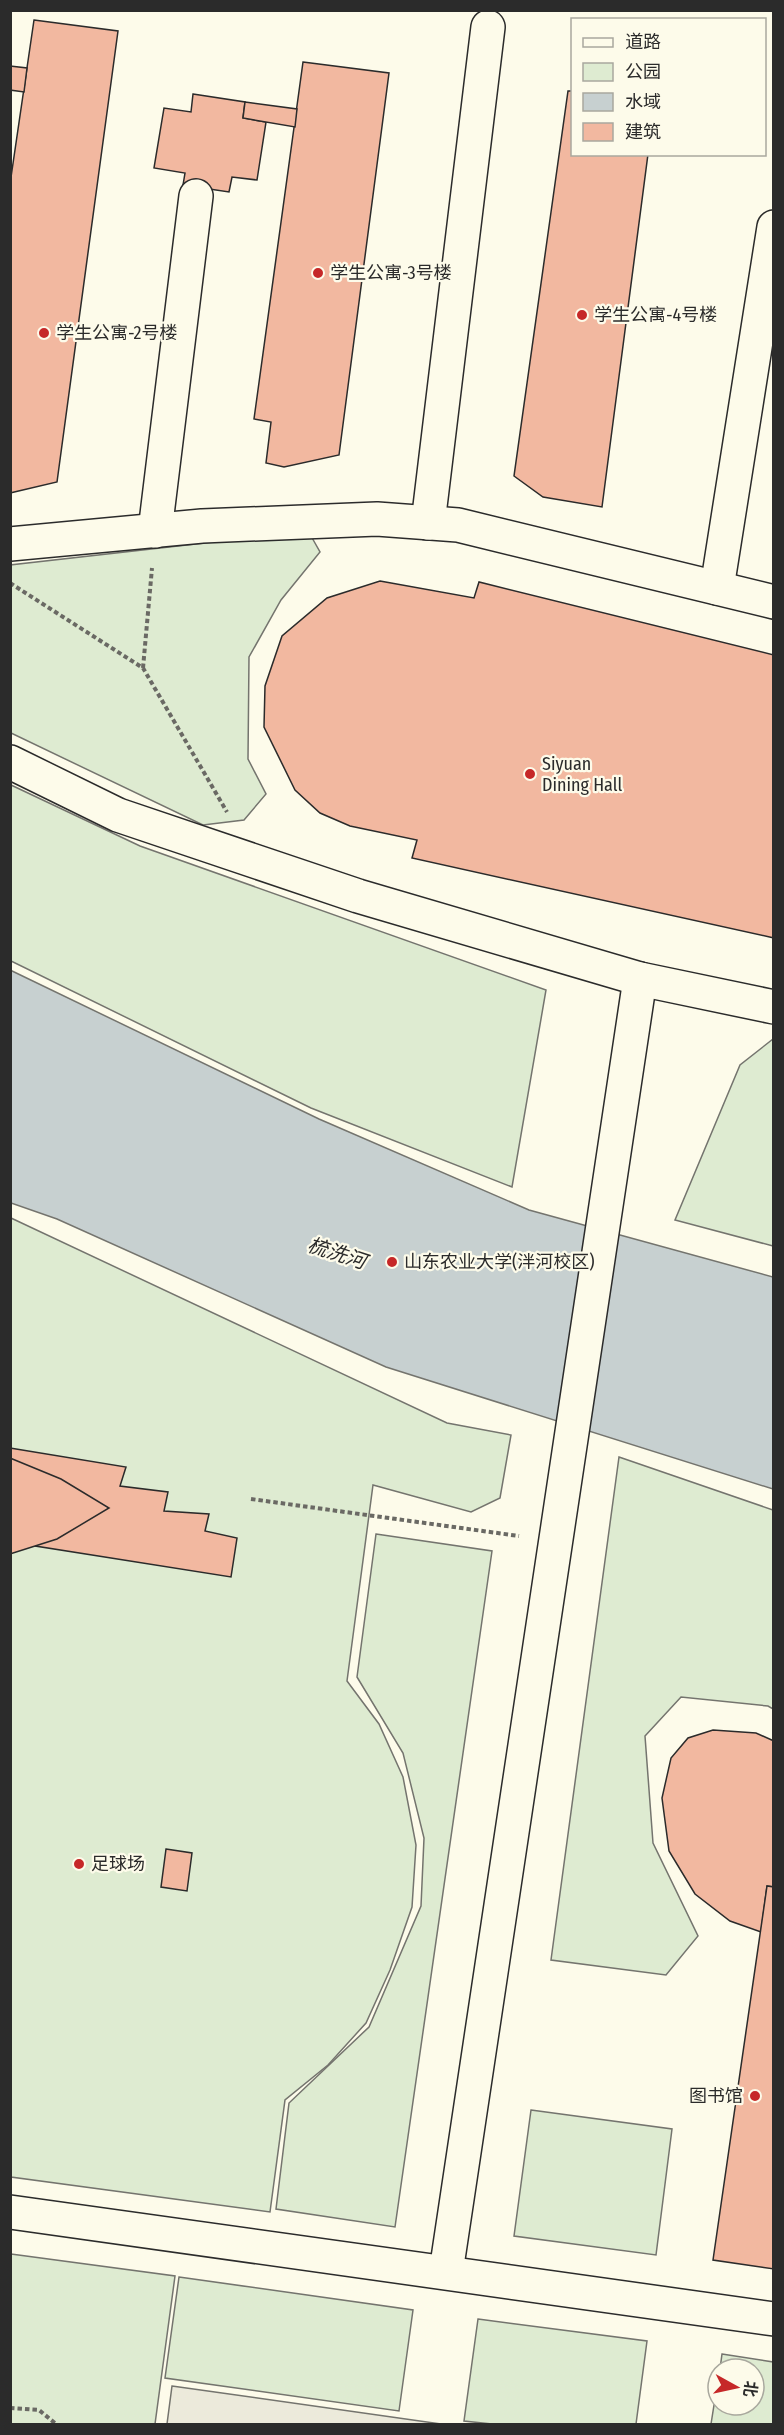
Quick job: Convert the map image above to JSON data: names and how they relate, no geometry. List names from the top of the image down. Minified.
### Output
{"water":["梳洗河"],"places":["学生公寓-3号楼","学生公寓-4号楼","学生公寓-2号楼","Siyuan Dining Hall","山东农业大学(泮河校区)","足球场","图书馆"],"legend":["道路","公园","水域","建筑"],"north":"right"}
